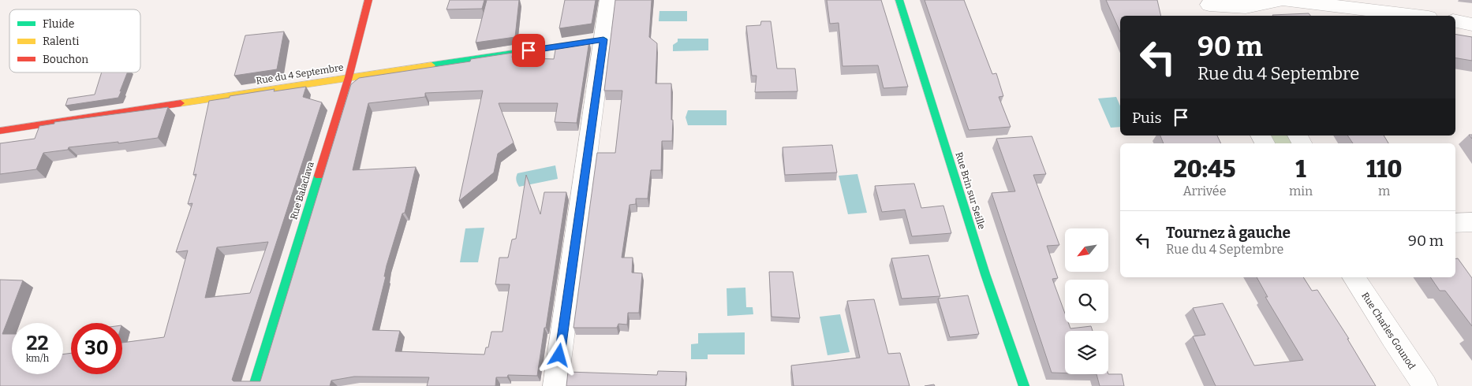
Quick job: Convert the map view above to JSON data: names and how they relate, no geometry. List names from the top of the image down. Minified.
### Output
{"streets":{"street":["Rue du 4 Septembre","Rue Balaclava","Rue Brin sur Seille","Rue Charles Gounod"]},"crossings":[["Rue du 4 Septembre","Rue Balaclava"]],"legend":["Fluide","Ralenti","Bouchon"],"north":"bottom left","page":{"turn":["90 m","Rue du 4 Septembre"],"then":"Puis","eta":["20:45","Arrivée","1","min","110","m"],"list":[{"name":"Tournez à gauche","note":"Rue du 4 Septembre","value":"90 m"}],"speed":"22 km/h","limit":"30"}}
